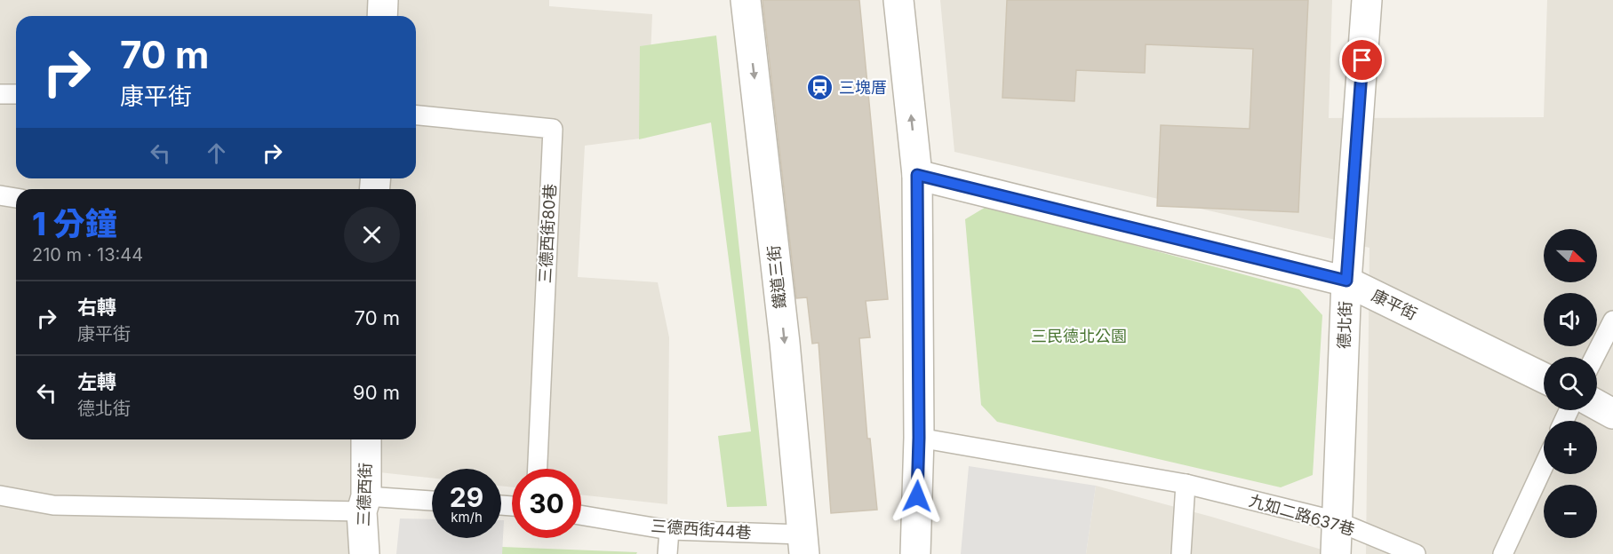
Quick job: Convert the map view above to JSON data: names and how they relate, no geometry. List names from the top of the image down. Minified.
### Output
{"streets":{"street":["鐵道三街","康平街","德北街","三德西街"],"lane":["三德西街80巷","九如二路637巷","三德西街44巷"]},"crossings":[["鐵道三街","三德西街44巷"],["康平街","德北街"],["德北街","九如二路637巷"]],"parks":["三民德北公園"],"places":{"station":["三塊厝"]},"north":"right","page":{"turn":["70 m","康平街"],"heading":["1 分鐘","210 m · 13:44"],"map_buttons":["+","−"],"list":[{"name":"右轉","note":"康平街","value":"70 m"},{"name":"左轉","note":"德北街","value":"90 m"}],"speed":"29 km/h","limit":"30"}}
